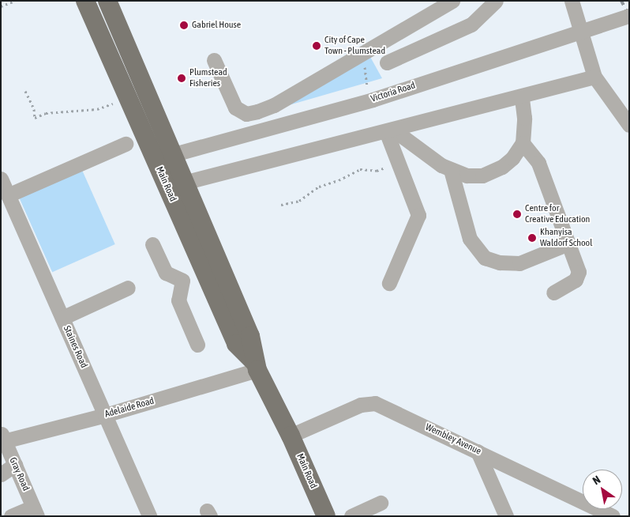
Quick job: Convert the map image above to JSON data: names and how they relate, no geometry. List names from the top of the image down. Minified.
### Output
{"streets":{"main road":["Main Road"],"street":["Victoria Road","Staines Road","Adelaide Road","Wembley Avenue","Gray Road"]},"crossings":[["Victoria Road","Main Road"],["Main Road","Adelaide Road"],["Main Road","Wembley Avenue"],["Staines Road","Adelaide Road"],["Adelaide Road","Gray Road"]],"places":["Gabriel House","City of Cape Town - Plumstead","Plumstead Fisheries","Centre for Creative Education","Khanyisa Waldorf School"],"north":"top left"}
